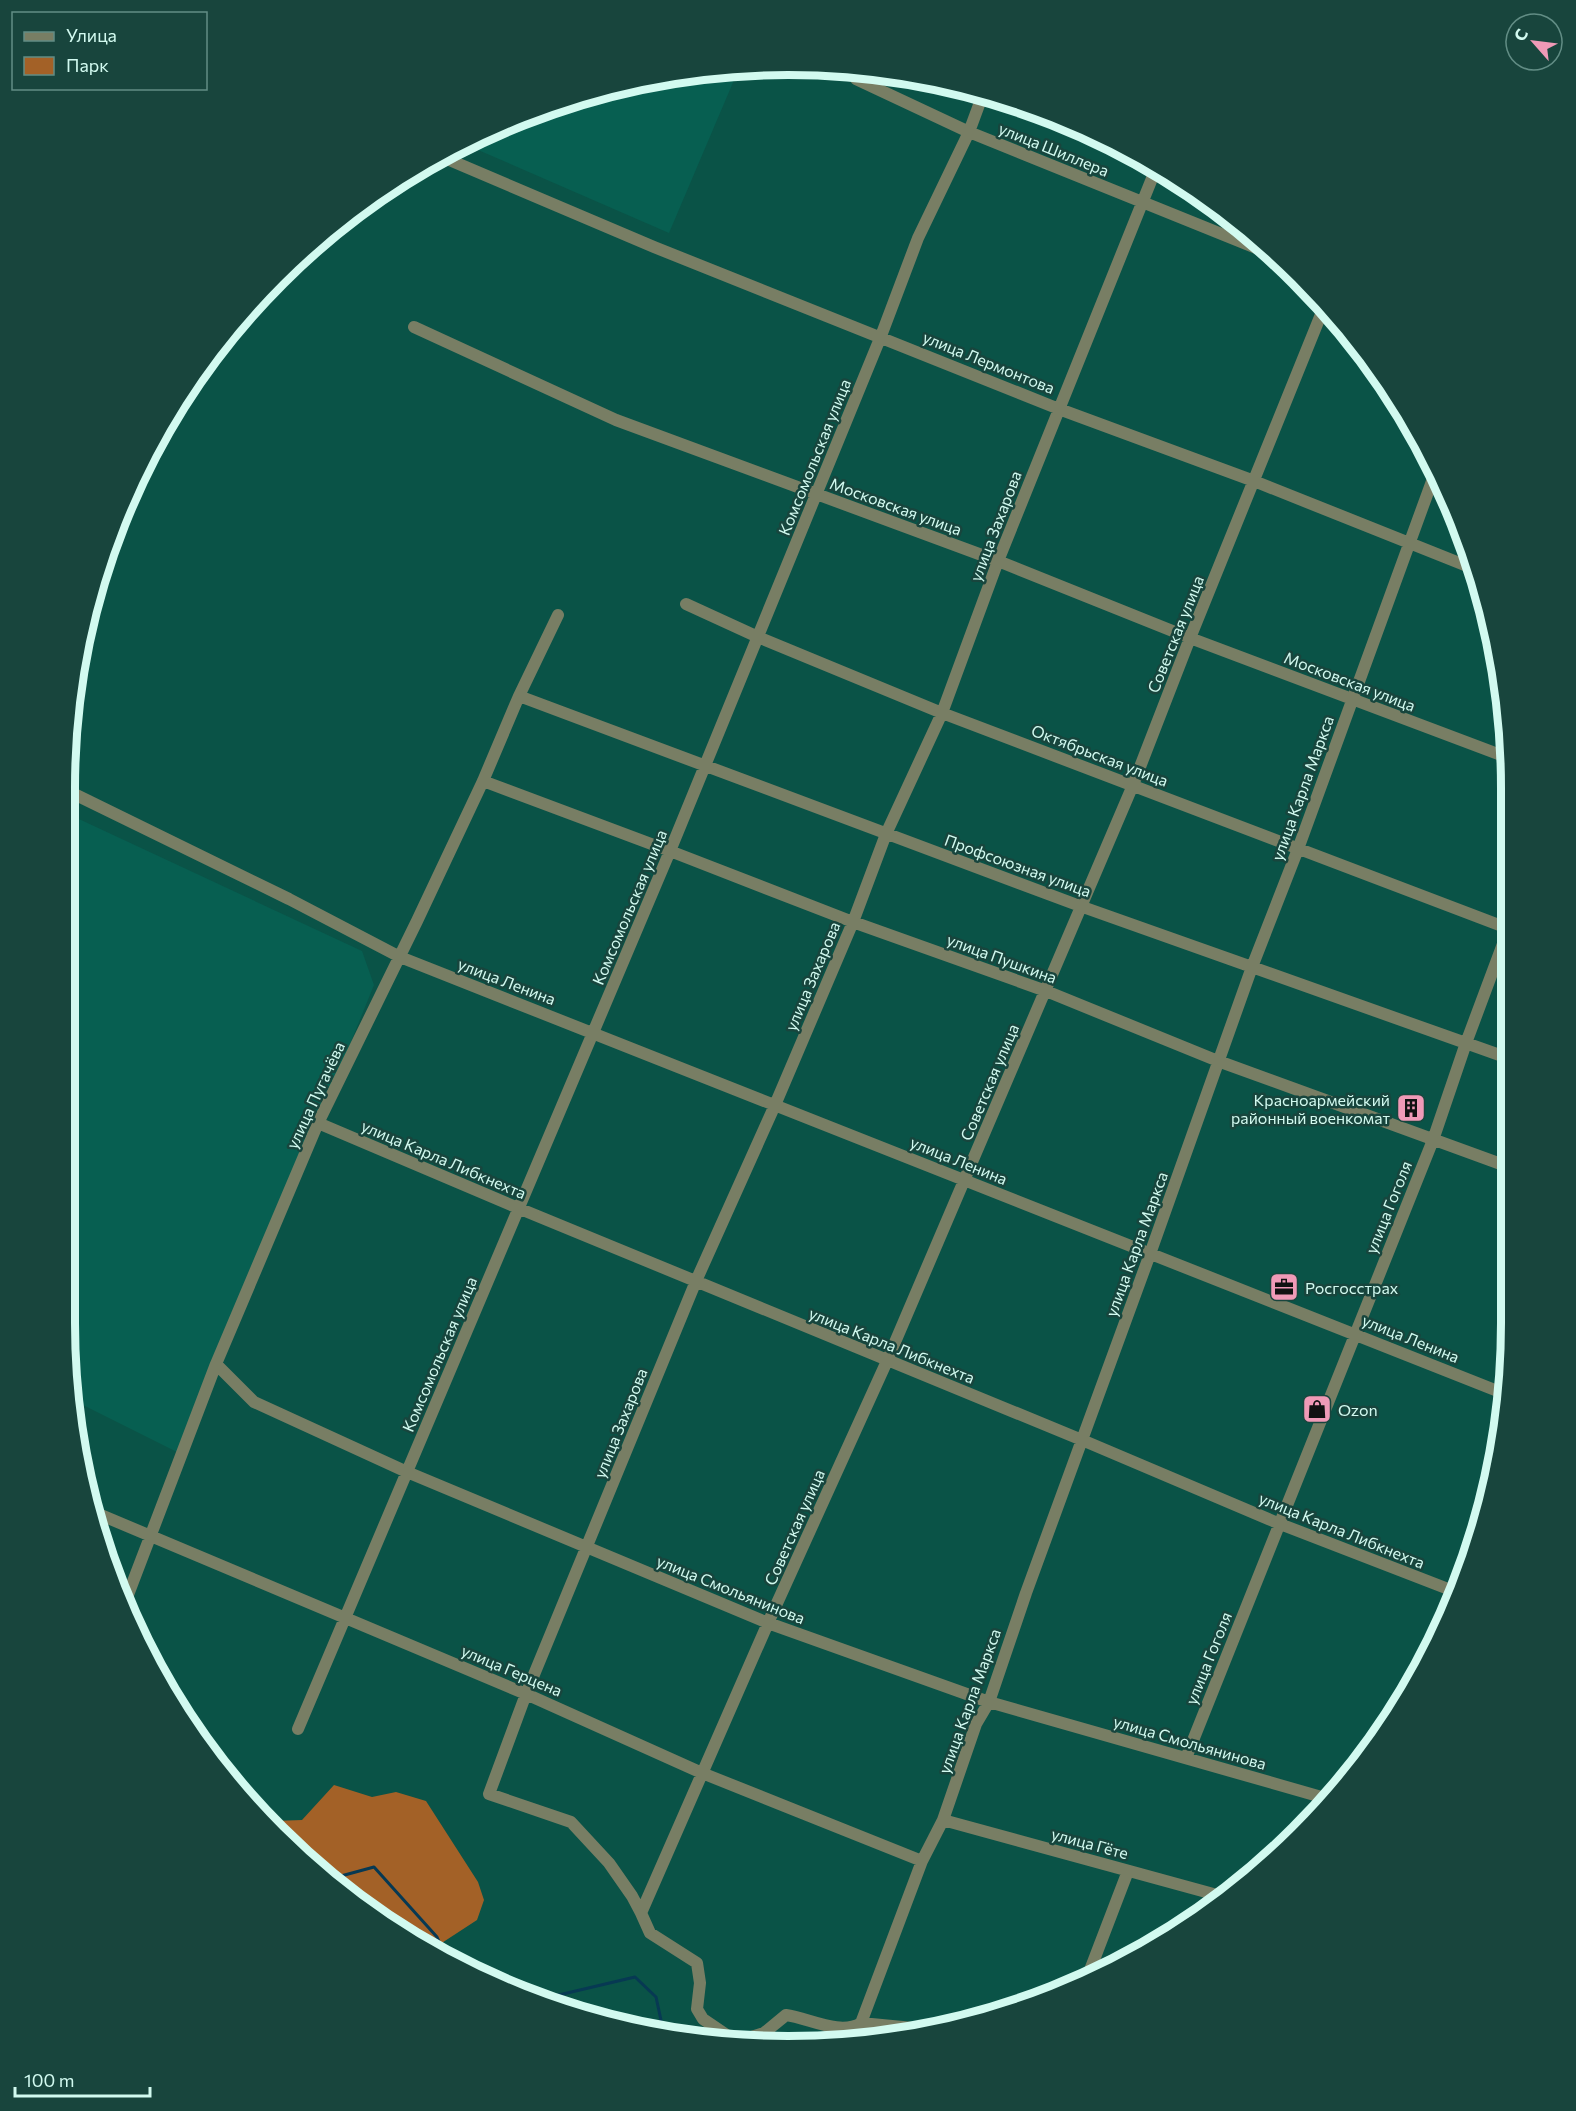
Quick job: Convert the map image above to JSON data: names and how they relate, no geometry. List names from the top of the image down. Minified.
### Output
{"streets":{"street":["улица Шиллера","улица Лермонтова","Комсомольская улица","Московская улица","улица Захарова","Советская улица","Октябрьская улица","улица Карла Маркса","Профсоюзная улица","улица Пушкина","улица Ленина","улица Пугачёва","улица Карла Либкнехта","улица Гоголя","улица Смольянинова","улица Герцена","улица Гёте"]},"crossings":[["улица Шиллера","Комсомольская улица"],["улица Шиллера","улица Захарова"],["улица Лермонтова","Комсомольская улица"],["улица Лермонтова","улица Захарова"],["улица Лермонтова","Советская улица"],["улица Лермонтова","улица Карла Маркса"],["Комсомольская улица","Московская улица"],["Комсомольская улица","Октябрьская улица"],["Комсомольская улица","Профсоюзная улица"],["Комсомольская улица","улица Пушкина"],["Комсомольская улица","улица Ленина"],["Комсомольская улица","улица Карла Либкнехта"],["Комсомольская улица","улица Смольянинова"],["Комсомольская улица","улица Герцена"],["Московская улица","улица Захарова"],["Московская улица","Советская улица"],["Московская улица","улица Карла Маркса"],["улица Захарова","Советская улица"],["улица Захарова","Октябрьская улица"],["улица Захарова","Профсоюзная улица"],["улица Захарова","улица Пушкина"],["улица Захарова","улица Ленина"],["улица Захарова","улица Карла Либкнехта"],["улица Захарова","улица Смольянинова"],["улица Захарова","улица Герцена"],["Советская улица","Октябрьская улица"],["Советская улица","Профсоюзная улица"],["Советская улица","улица Пушкина"],["Советская улица","улица Ленина"],["Советская улица","улица Карла Либкнехта"],["Советская улица","улица Смольянинова"],["Советская улица","улица Герцена"],["Октябрьская улица","улица Карла Маркса"],["улица Карла Маркса","Профсоюзная улица"],["улица Карла Маркса","улица Пушкина"],["улица Карла Маркса","улица Ленина"],["улица Карла Маркса","улица Карла Либкнехта"],["улица Карла Маркса","улица Смольянинова"],["улица Карла Маркса","улица Герцена"],["улица Карла Маркса","улица Гёте"],["Профсоюзная улица","улица Пугачёва"],["Профсоюзная улица","улица Гоголя"],["улица Пушкина","улица Пугачёва"],["улица Пушкина","улица Гоголя"],["улица Ленина","улица Пугачёва"],["улица Ленина","улица Гоголя"],["улица Пугачёва","улица Карла Либкнехта"],["улица Пугачёва","улица Смольянинова"],["улица Пугачёва","улица Герцена"],["улица Карла Либкнехта","улица Гоголя"],["улица Гоголя","улица Смольянинова"]],"places":{"building":["Красноармейский районный военкомат"],"office":["Росгосстрах"],"shop":["Ozon"]},"legend":["Улица","Парк"],"scale_bar":"100 m","north":"top left"}
